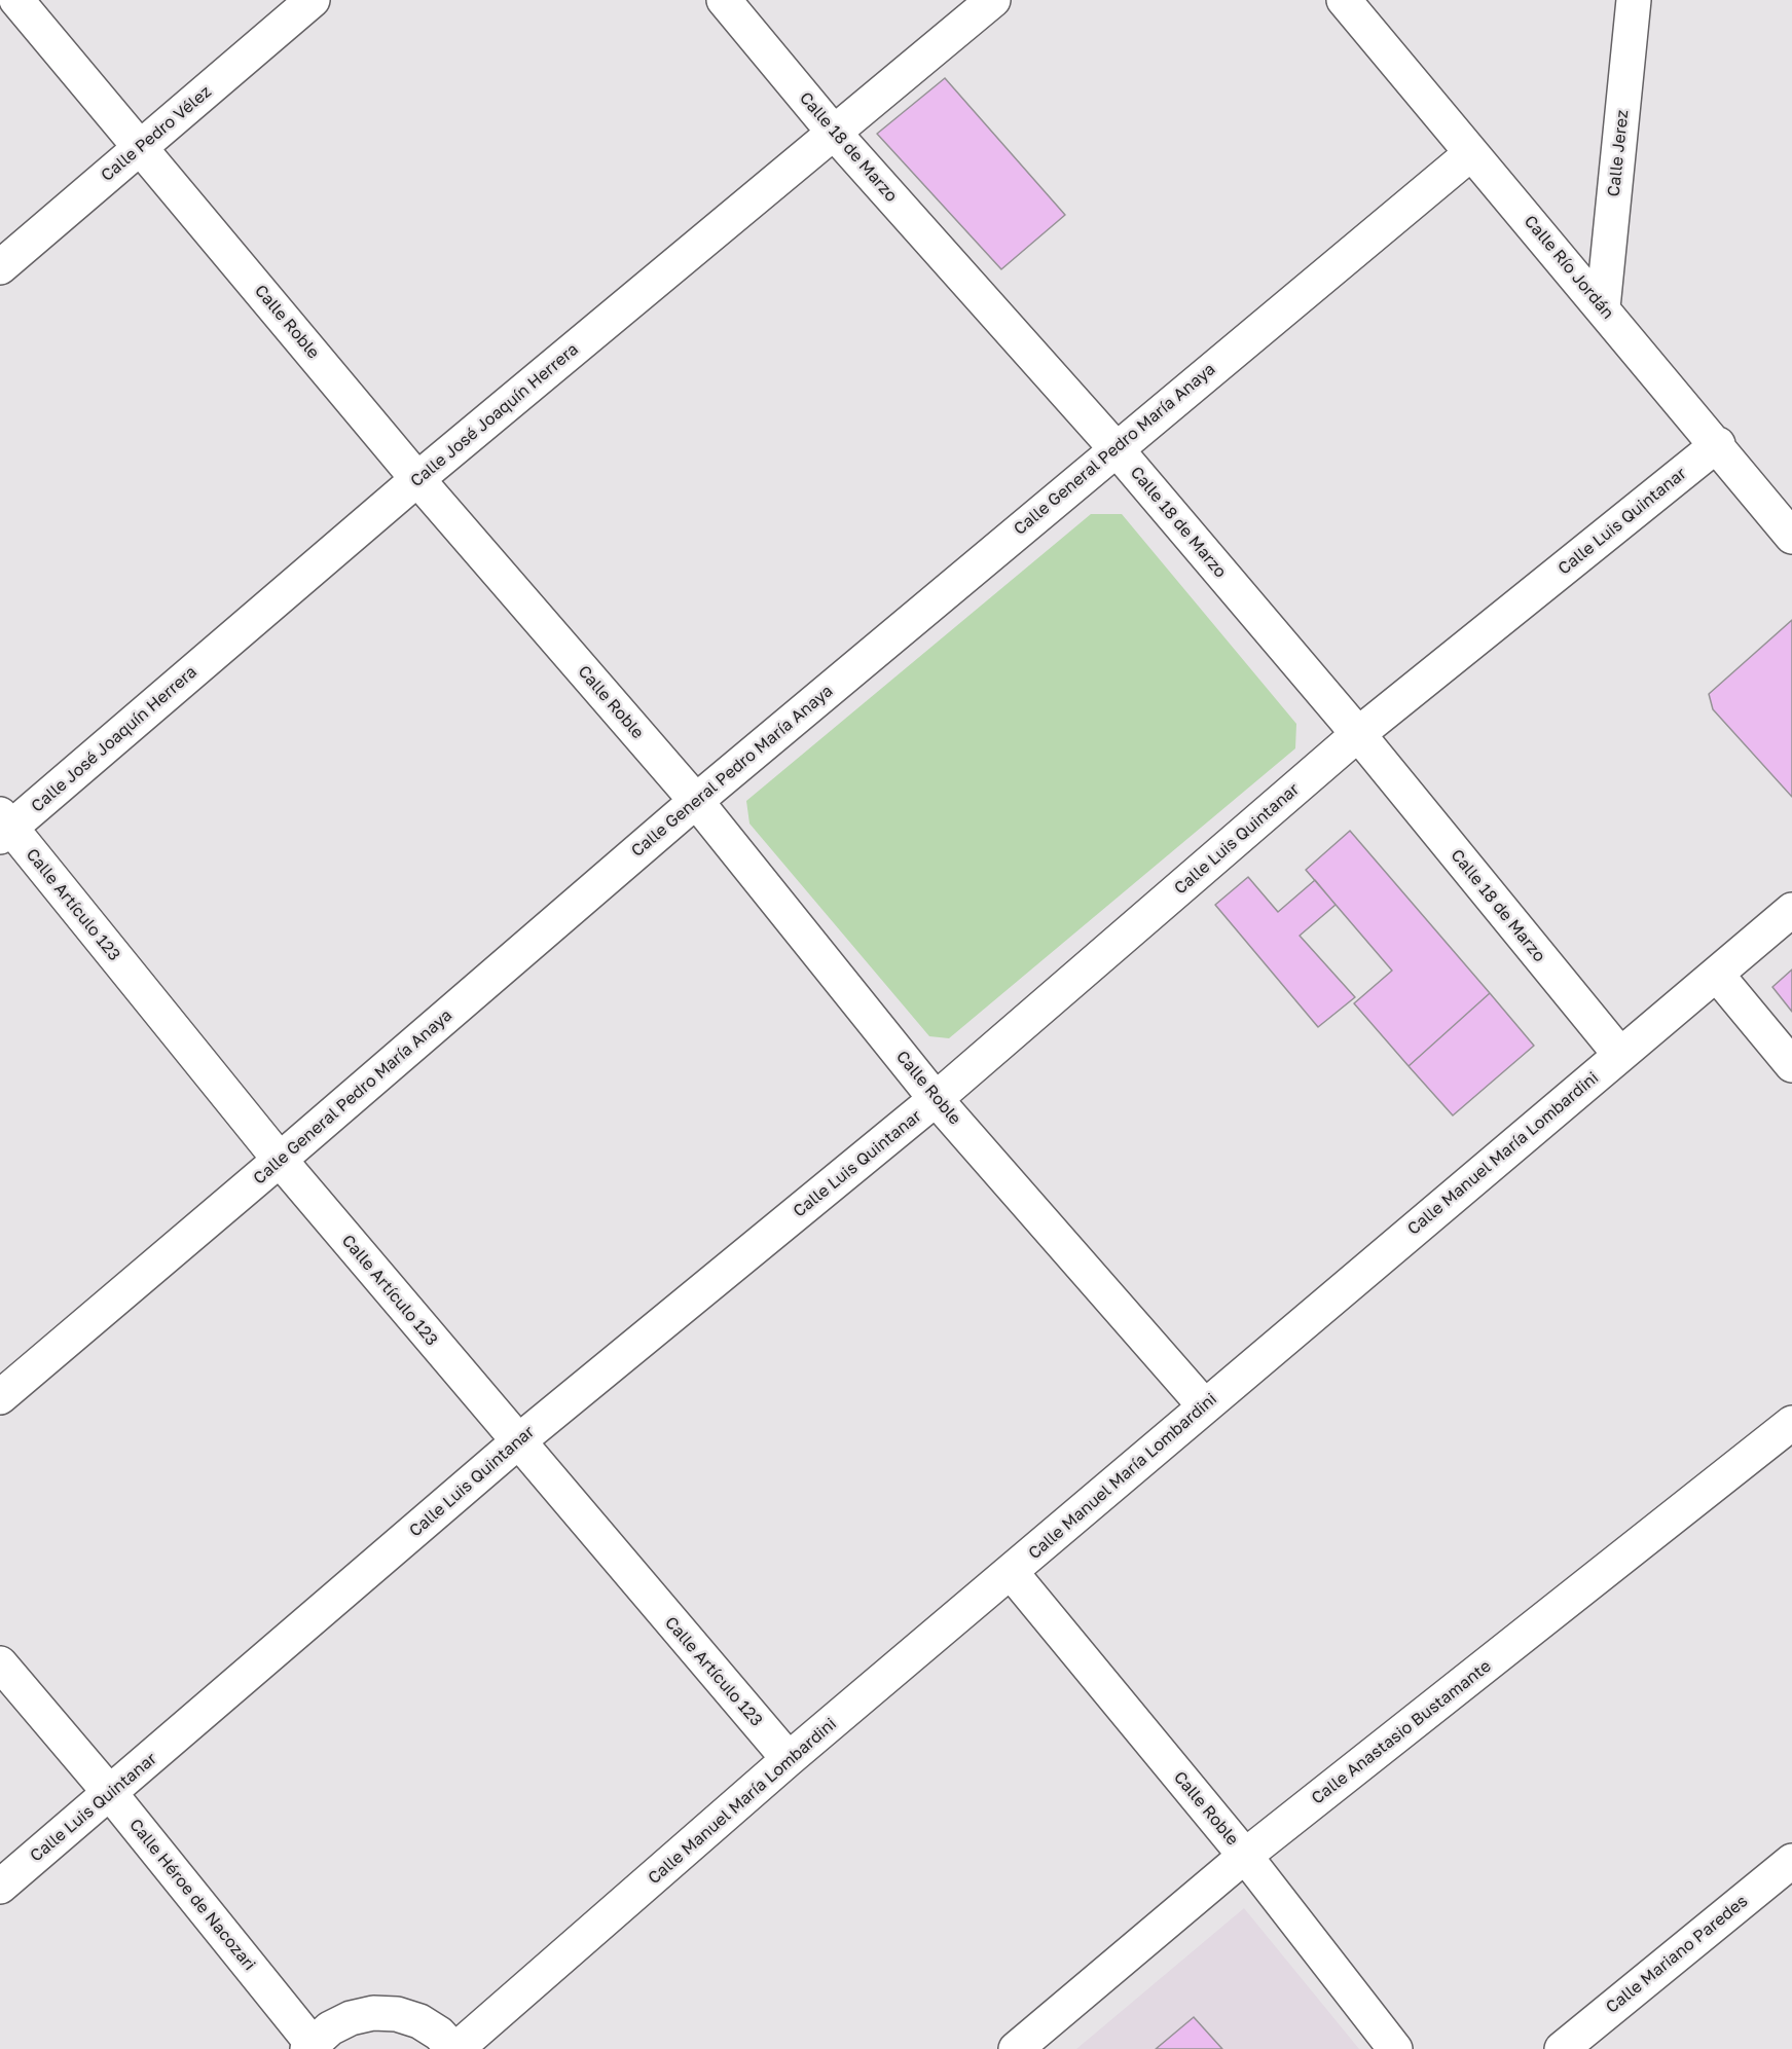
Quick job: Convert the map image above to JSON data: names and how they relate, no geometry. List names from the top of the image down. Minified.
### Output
{"streets":{"street":["Calle Pedro Vélez","Calle 18 de Marzo","Calle Jerez","Calle Río Jordán","Calle Roble","Calle José Joaquín Herrera","Calle General Pedro María Anaya","Calle Luis Quintanar","Calle Artículo 123","Calle Manuel María Lombardini","Calle Anastasio Bustamante","Calle Héroe de Nacozari","Calle Mariano Paredes"]},"crossings":[["Calle Pedro Vélez","Calle Roble"],["Calle 18 de Marzo","Calle José Joaquín Herrera"],["Calle 18 de Marzo","Calle General Pedro María Anaya"],["Calle 18 de Marzo","Calle Luis Quintanar"],["Calle 18 de Marzo","Calle Manuel María Lombardini"],["Calle Jerez","Calle Río Jordán"],["Calle Río Jordán","Calle General Pedro María Anaya"],["Calle Río Jordán","Calle Luis Quintanar"],["Calle Roble","Calle José Joaquín Herrera"],["Calle Roble","Calle General Pedro María Anaya"],["Calle Roble","Calle Luis Quintanar"],["Calle Roble","Calle Manuel María Lombardini"],["Calle Roble","Calle Anastasio Bustamante"],["Calle José Joaquín Herrera","Calle Artículo 123"],["Calle General Pedro María Anaya","Calle Artículo 123"],["Calle Luis Quintanar","Calle Artículo 123"],["Calle Luis Quintanar","Calle Héroe de Nacozari"],["Calle Artículo 123","Calle Manuel María Lombardini"]]}
